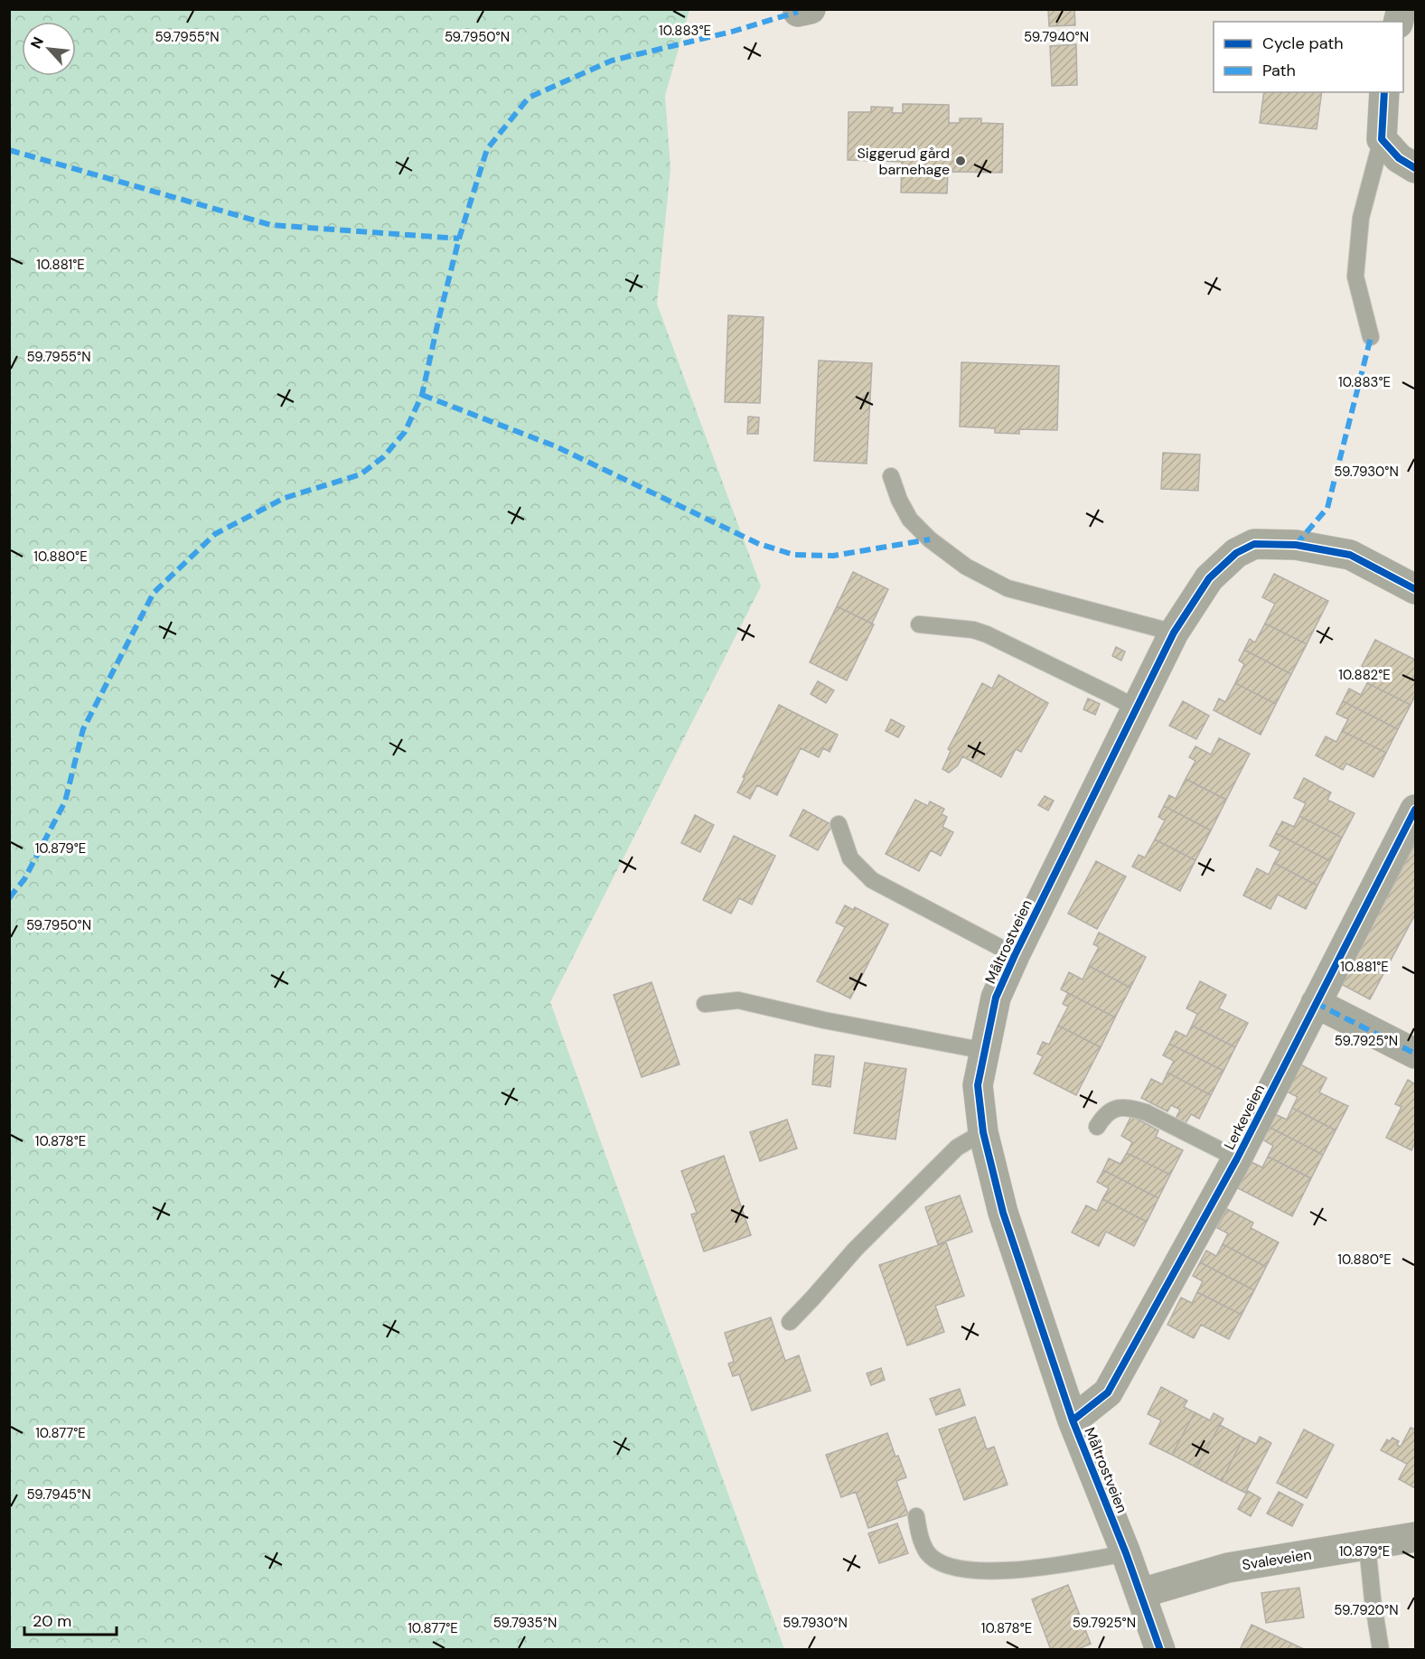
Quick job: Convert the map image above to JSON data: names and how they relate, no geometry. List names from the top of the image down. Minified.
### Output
{"streets":{"street":["Måltrostveien","Lerkeveien","Svaleveien"]},"crossings":[["Måltrostveien","Lerkeveien"],["Måltrostveien","Svaleveien"]],"places":["Siggerud gård barnehage"],"legend":["Cycle path","Path"],"scale_bar":"20 m","north":"top left","coordinates":["10.883°E","59.7955°N","59.7950°N","59.7940°N","10.881°E","59.7930°N","10.880°E","10.882°E","10.879°E","59.7925°N","10.878°E","10.877°E","59.7945°N","59.7920°N","59.7935°N"]}
